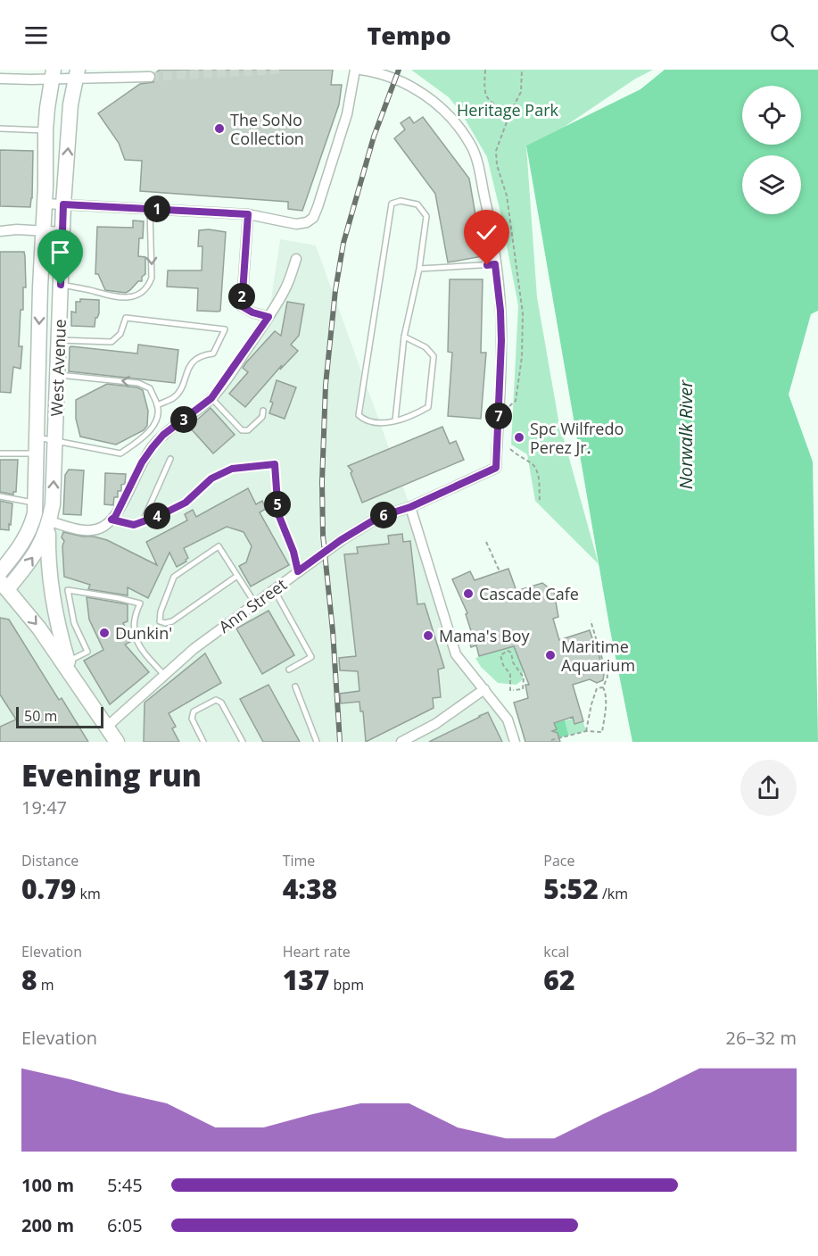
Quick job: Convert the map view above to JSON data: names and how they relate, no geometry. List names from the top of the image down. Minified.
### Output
{"streets":{"main road":["West Avenue"],"street":["Ann Street"]},"water":["Norwalk River"],"parks":["Heritage Park"],"places":["The SoNo Collection","Spc Wilfredo Perez Jr.","Cascade Cafe","Dunkin'","Mama's Boy","Maritime Aquarium"],"scale_bar":"50 m","page":{"header":"Tempo","pins":["1","2","7","3","5","6","4"],"scale":"50 m","heading":["Evening run","19:47"],"stats":[["Distance","0.79 km"],["Time","4:38"],["Pace","5:52 /km"],["Elevation","8 m"],["Heart rate","137 bpm"],["kcal","62"]],"chart":["Elevation","26–32 m"],"list":[{"name":"100 m","note":"5:45"},{"name":"200 m","note":"6:05"}]}}
